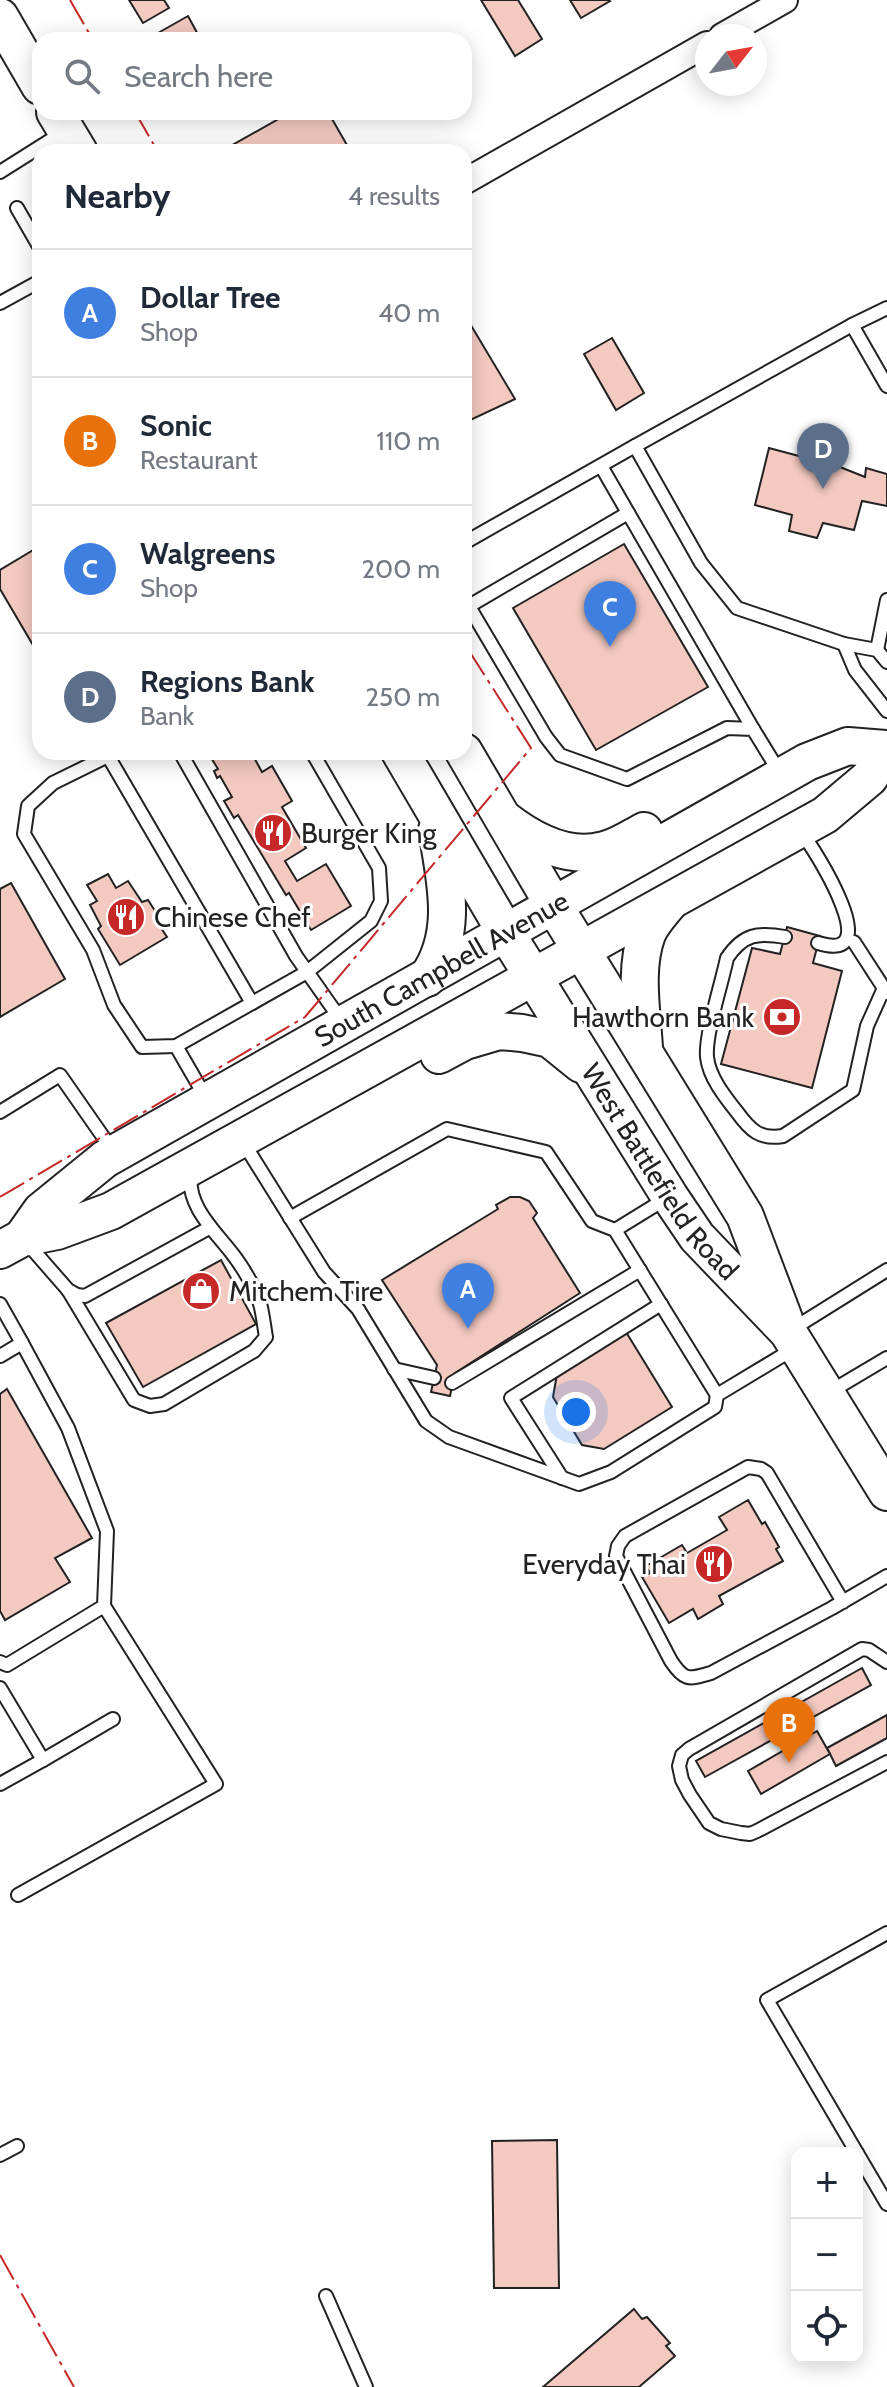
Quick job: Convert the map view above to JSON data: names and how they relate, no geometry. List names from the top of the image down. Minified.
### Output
{"streets":{"main road":["South Campbell Avenue","West Battlefield Road"]},"crossings":[["South Campbell Avenue","West Battlefield Road"]],"places":{"restaurant":["Burger King","Chinese Chef","Everyday Thai"],"bank":["Hawthorn Bank"],"shop":["Mitchem Tire"]},"north":"top right","page":{"search":"Search here","heading":["Nearby","4 results"],"list":[{"mark":"A","name":"Dollar Tree","note":"Shop","value":"40 m"},{"mark":"B","name":"Sonic","note":"Restaurant","value":"110 m"},{"mark":"C","name":"Walgreens","note":"Shop","value":"200 m"},{"mark":"D","name":"Regions Bank","note":"Bank","value":"250 m"}],"pins":["D","C","A","B"],"map_buttons":["+","−"]}}
